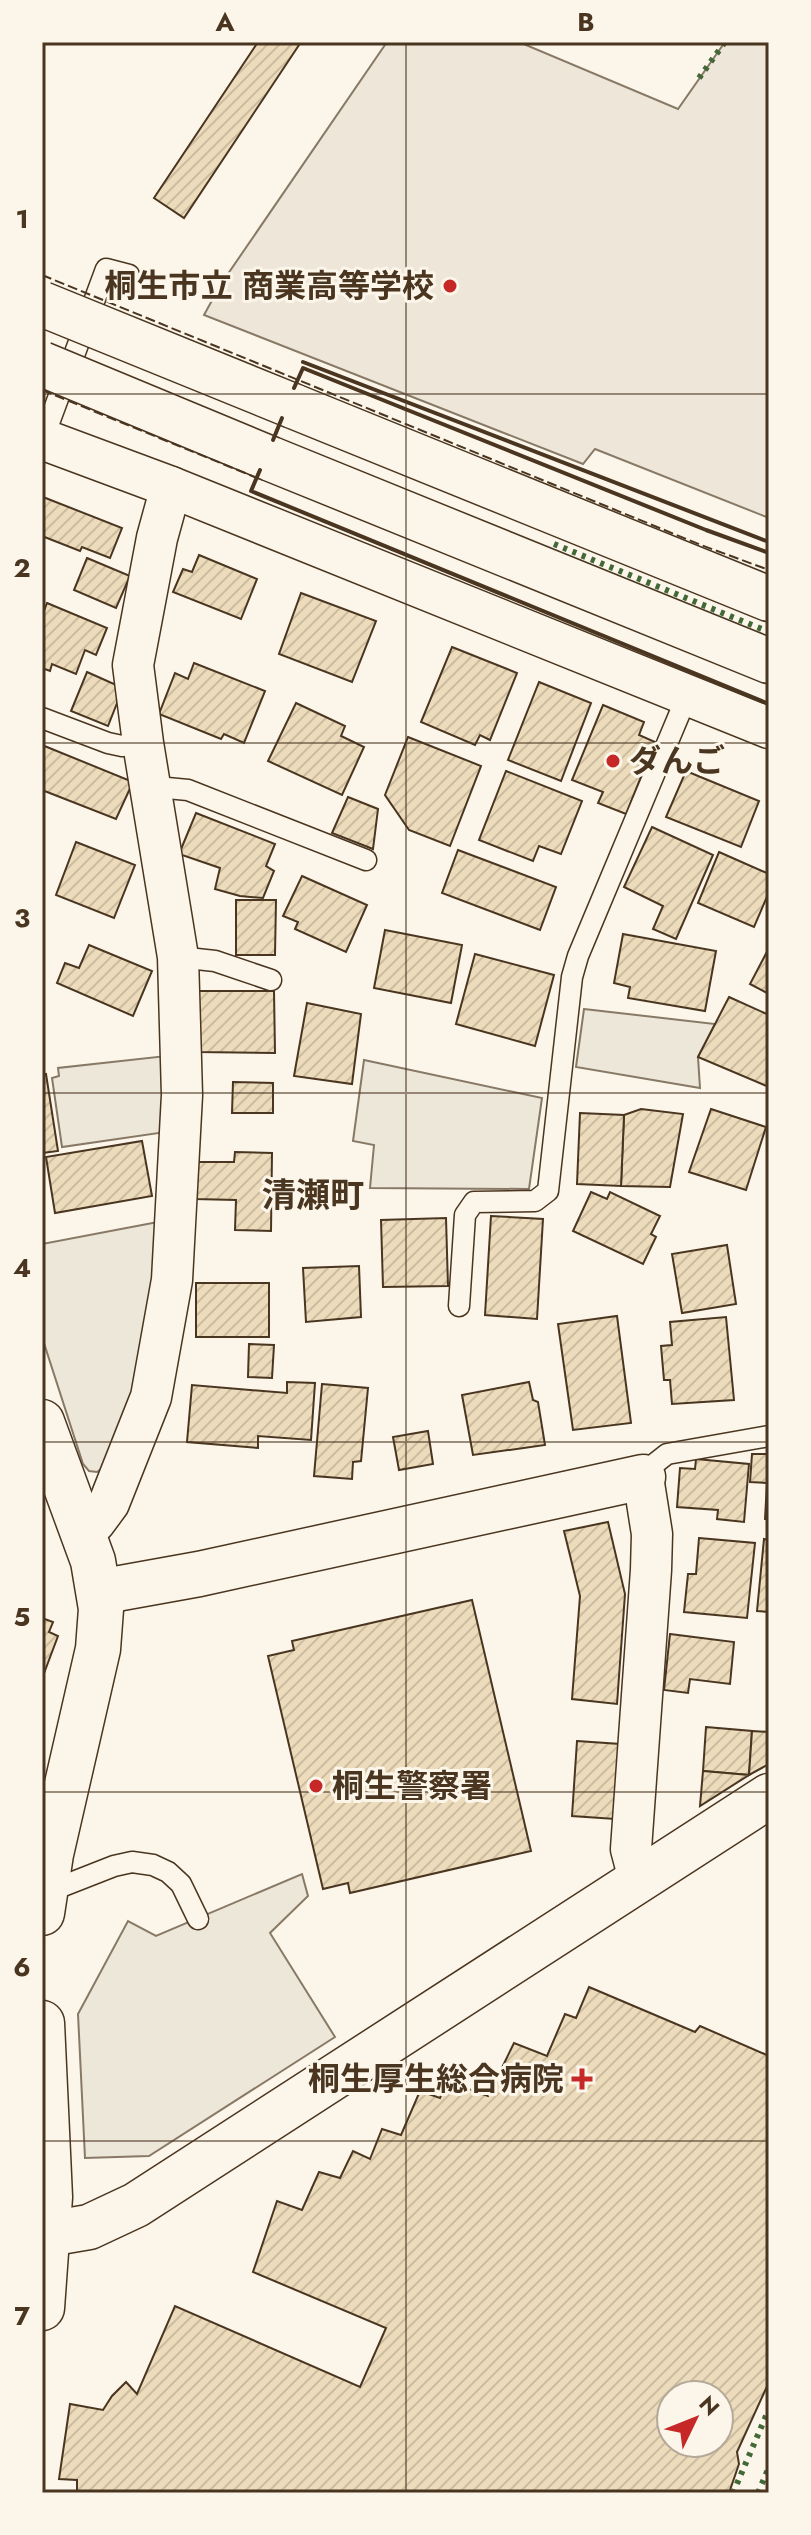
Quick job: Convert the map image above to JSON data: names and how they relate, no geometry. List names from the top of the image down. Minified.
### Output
{"districts":["清瀬町"],"places":{"other":["桐生市立 商業高等学校","ダんご","桐生警察署"],"health":["桐生厚生総合病院"]},"north":"top right","grid":{"columns":["A","B"],"rows":["1","2","3","4","5","6","7"]}}
